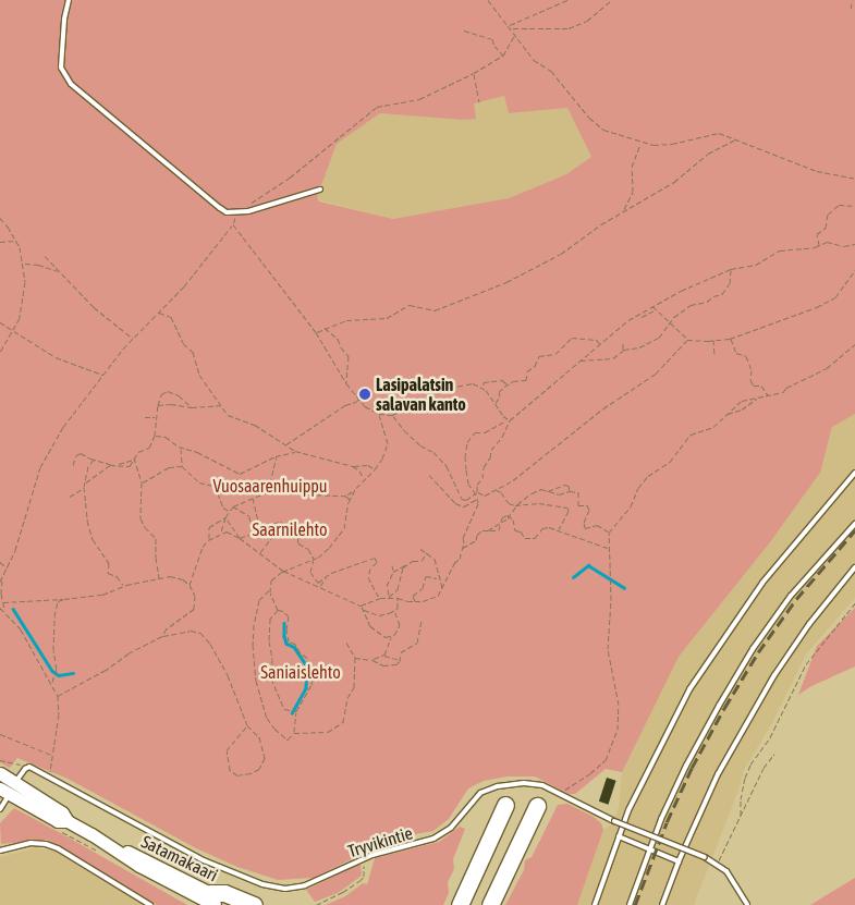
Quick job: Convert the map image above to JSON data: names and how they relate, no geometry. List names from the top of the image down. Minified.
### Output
{"streets":{"main road":["Satamakaari"],"lane":["Tryvikintie"]},"parks":["Vuosaarenhuippu","Saarnilehto","Saniaislehto"],"places":["Lasipalatsin salavan kanto"]}
